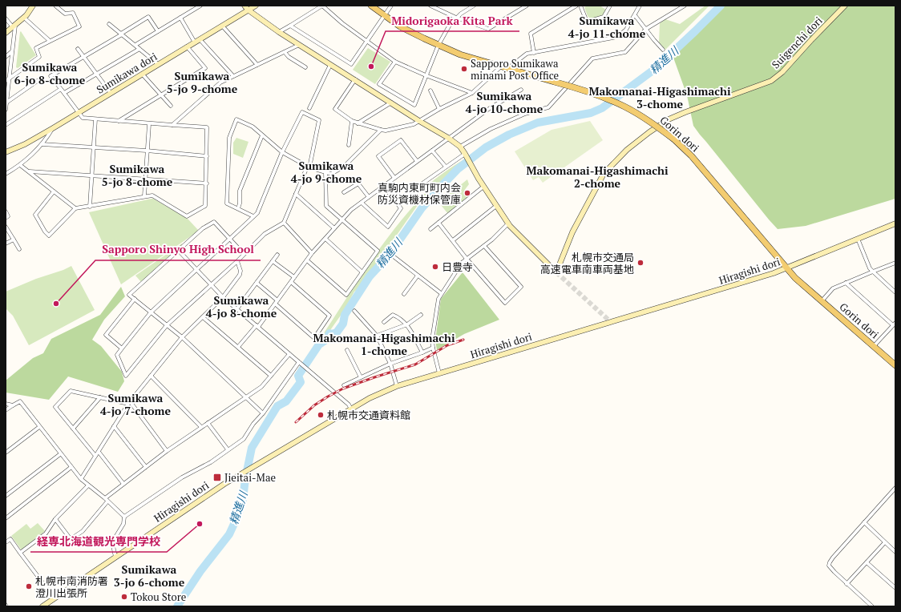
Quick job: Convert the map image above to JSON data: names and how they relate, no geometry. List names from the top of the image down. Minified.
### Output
{"streets":{"main road":["Gorin dori"],"street":["Suigenchi dori","Sumikawa dori","Hiragishi dori"]},"crossings":[["Gorin dori","Hiragishi dori"]],"districts":["Sumikawa 4-jo 11-chome","Sumikawa 6-jo 8-chome","Sumikawa 5-jo 9-chome","Makomanai-Higashimachi 3-chome","Sumikawa 4-jo 10-chome","Sumikawa 4-jo 9-chome","Sumikawa 5-jo 8-chome","Makomanai-Higashimachi 2-chome","Sumikawa 4-jo 8-chome","Makomanai-Higashimachi 1-chome","Sumikawa 4-jo 7-chome","Sumikawa 3-jo 6-chome"],"water":["精進川"],"places":{"other":["Midorigaoka Kita Park","Sapporo Sumikawa minami Post Office","真駒内東町町内会 防災資機材保管庫","札幌市交通局 高速電車南車両基地","日豊寺","Sapporo Shinyo High School","札幌市交通資料館","経専北海道観光専門学校","札幌市南消防署 澄川出張所","Tokou Store"],"transit":["Jieitai-Mae"]}}
